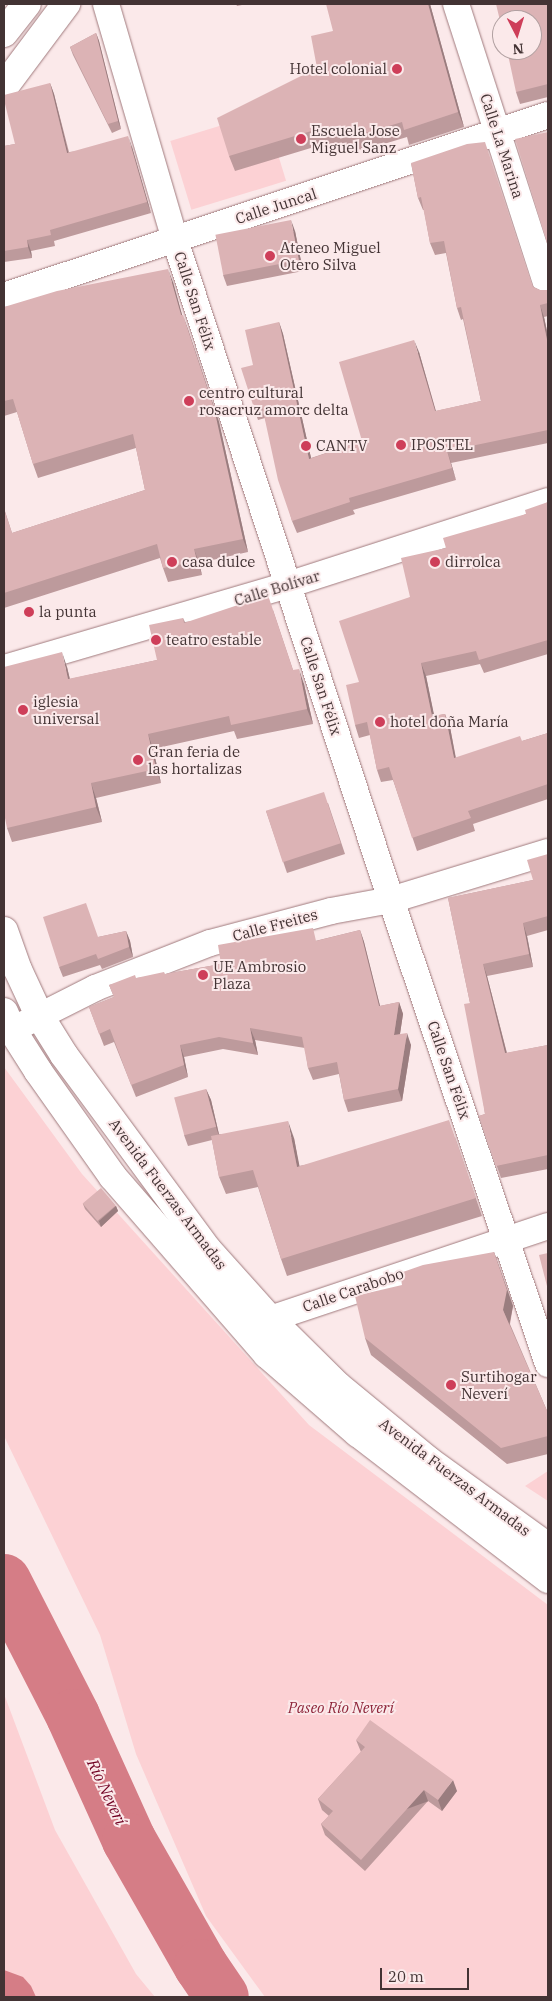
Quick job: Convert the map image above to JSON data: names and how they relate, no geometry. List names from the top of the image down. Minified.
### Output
{"streets":{"street":["Calle La Marina","Calle Juncal","Calle San Félix","Calle Bolívar","Calle Freites","Avenida Fuerzas Armadas","Calle Carabobo"]},"crossings":[["Calle La Marina","Calle Juncal"],["Calle Juncal","Calle San Félix"],["Calle San Félix","Calle Bolívar"],["Calle San Félix","Calle Freites"],["Calle San Félix","Calle Carabobo"],["Calle Freites","Avenida Fuerzas Armadas"],["Avenida Fuerzas Armadas","Calle Carabobo"]],"water":["Río Neverí"],"parks":["Paseo Río Neverí"],"places":["Hotel colonial","Escuela Jose Miguel Sanz","Ateneo Miguel Otero Silva","centro cultural rosacruz amorc delta","IPOSTEL","CANTV","casa dulce","dirrolca","la punta","teatro estable","iglesia universal","hotel doña María","Gran feria de las hortalizas","UE Ambrosio Plaza","Surtihogar Neverí"],"scale_bar":"20 m","north":"bottom"}
